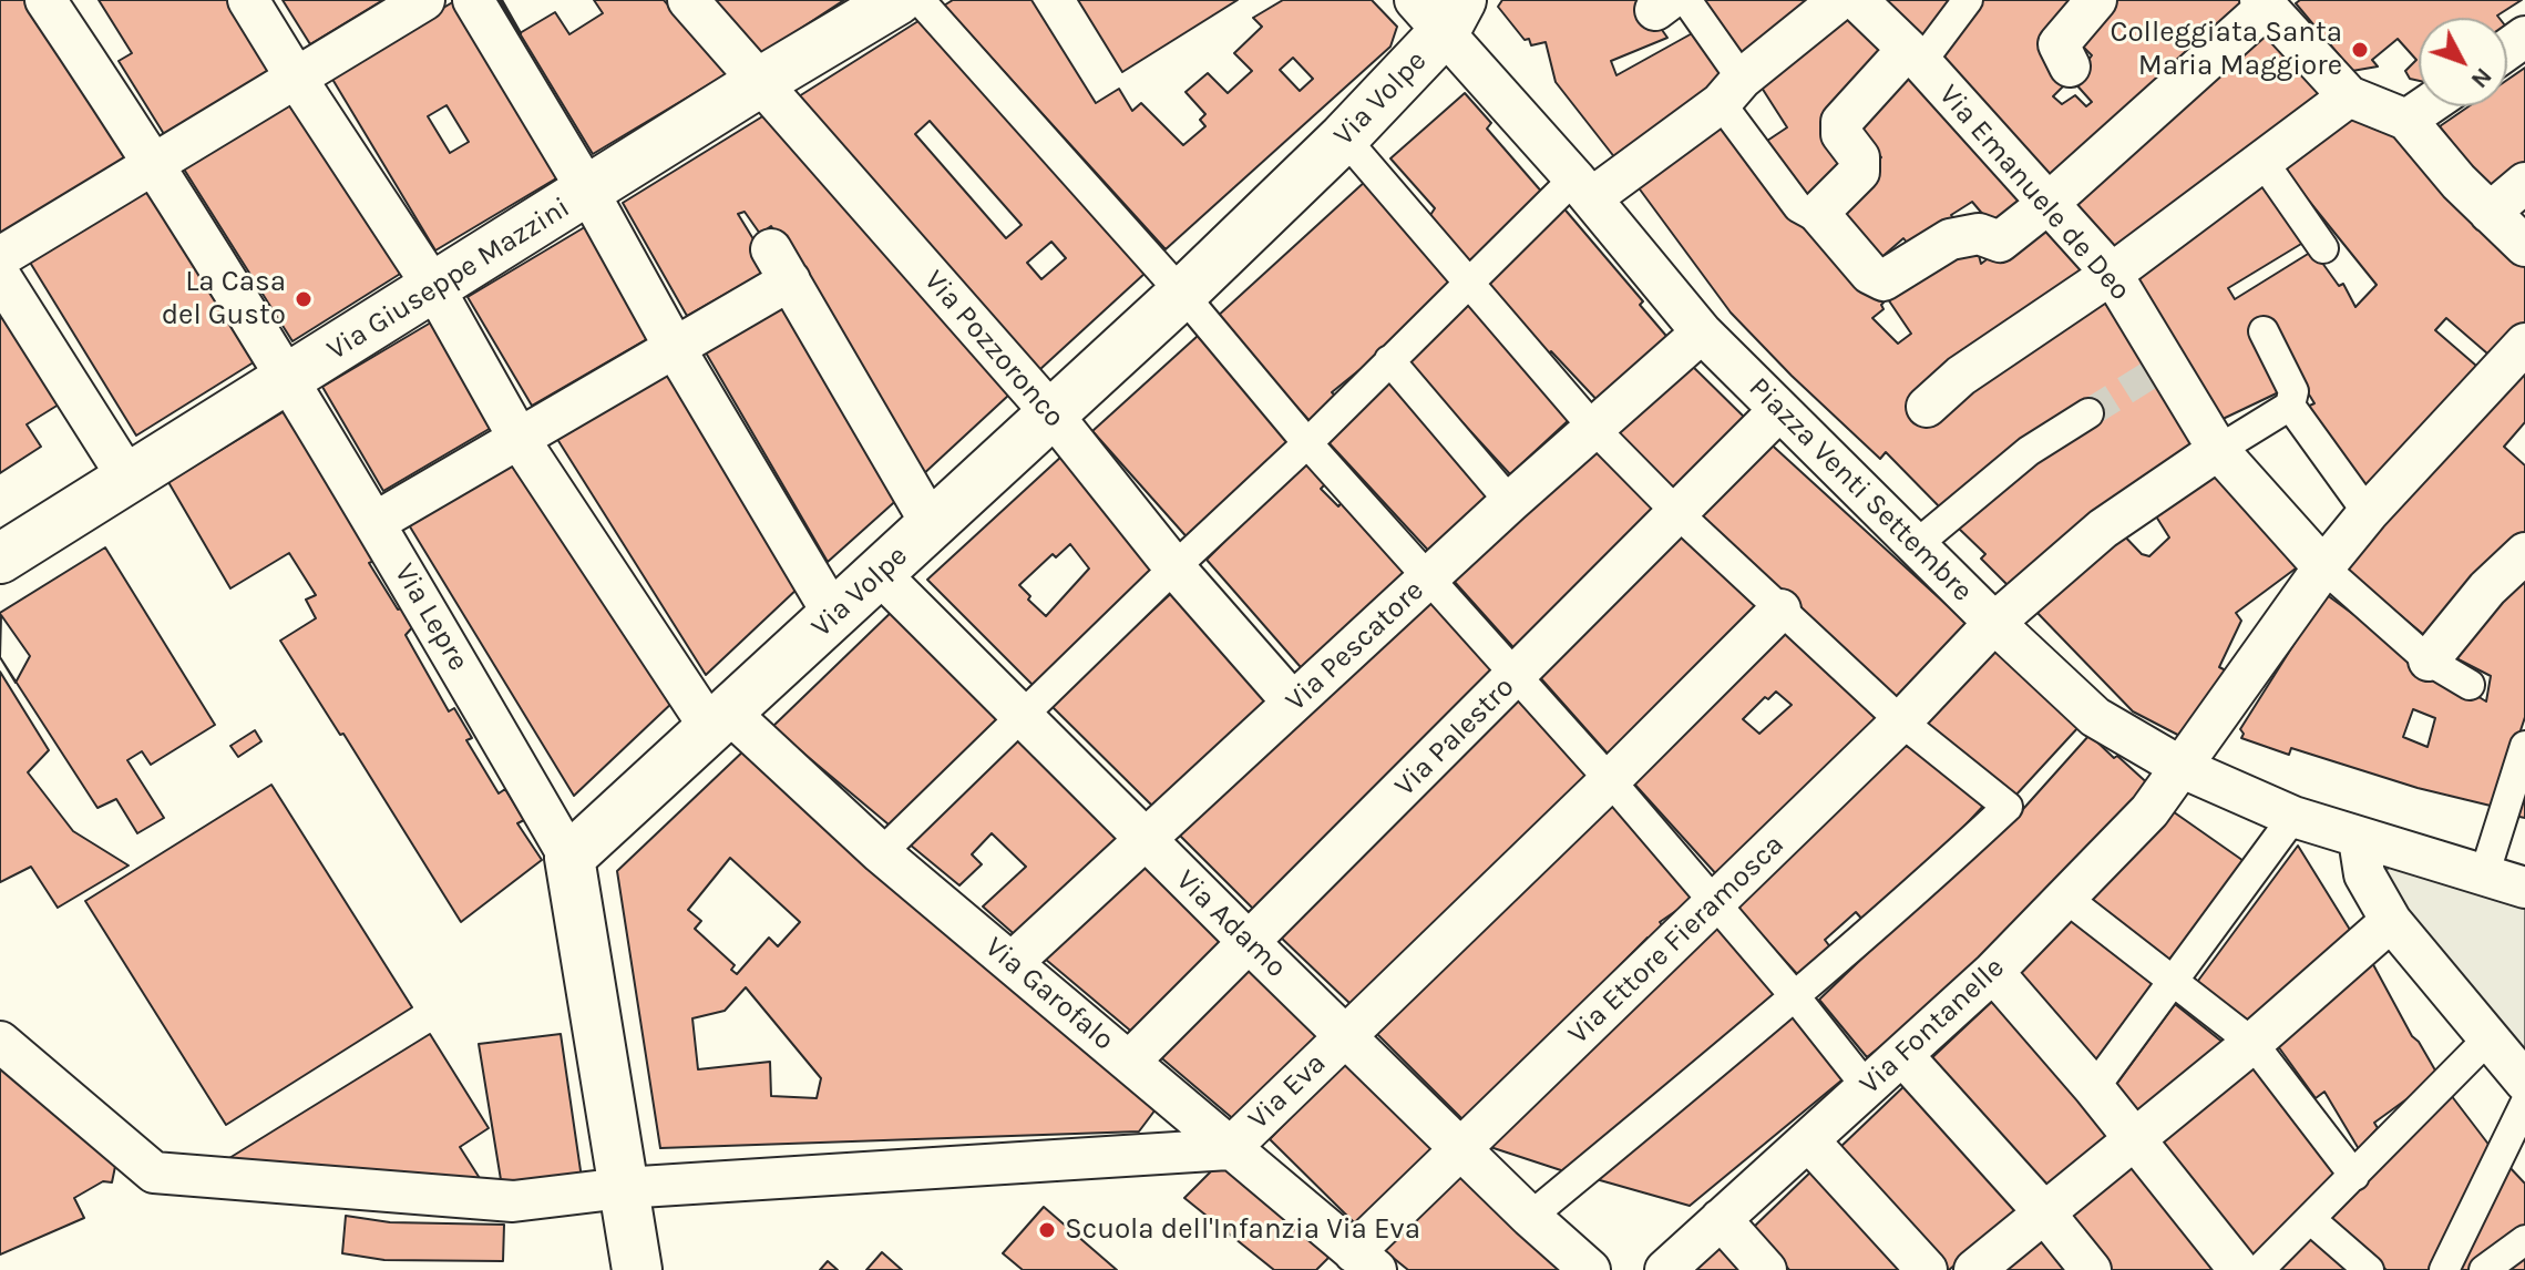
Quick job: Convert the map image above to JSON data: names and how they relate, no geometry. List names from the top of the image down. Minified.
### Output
{"streets":{"main road":["Via Volpe","Via Giuseppe Mazzini"],"street":["Via Emanuele de Deo","Via Pozzoronco","Piazza Venti Settembre","Via Lepre","Via Pescatore","Via Palestro","Via Adamo","Via Ettore Fieramosca","Via Garofalo","Via Fontanelle","Via Eva"]},"crossings":[["Via Volpe","Via Pozzoronco"],["Via Volpe","Piazza Venti Settembre"],["Via Volpe","Via Lepre"],["Via Volpe","Via Adamo"],["Via Volpe","Via Garofalo"],["Via Emanuele de Deo","Via Ettore Fieramosca"],["Via Emanuele de Deo","Via Fontanelle"],["Via Giuseppe Mazzini","Via Pozzoronco"],["Via Giuseppe Mazzini","Via Lepre"],["Via Giuseppe Mazzini","Via Garofalo"],["Via Pozzoronco","Via Pescatore"],["Piazza Venti Settembre","Via Pescatore"],["Piazza Venti Settembre","Via Palestro"],["Piazza Venti Settembre","Via Ettore Fieramosca"],["Piazza Venti Settembre","Via Fontanelle"],["Via Pescatore","Via Adamo"],["Via Pescatore","Via Garofalo"],["Via Palestro","Via Adamo"],["Via Palestro","Via Garofalo"],["Via Adamo","Via Ettore Fieramosca"],["Via Adamo","Via Eva"],["Via Ettore Fieramosca","Via Garofalo"],["Via Garofalo","Via Eva"]],"places":["Colleggiata Santa Maria Maggiore","La Casa del Gusto","Scuola dell'Infanzia Via Eva"],"north":"bottom right"}
